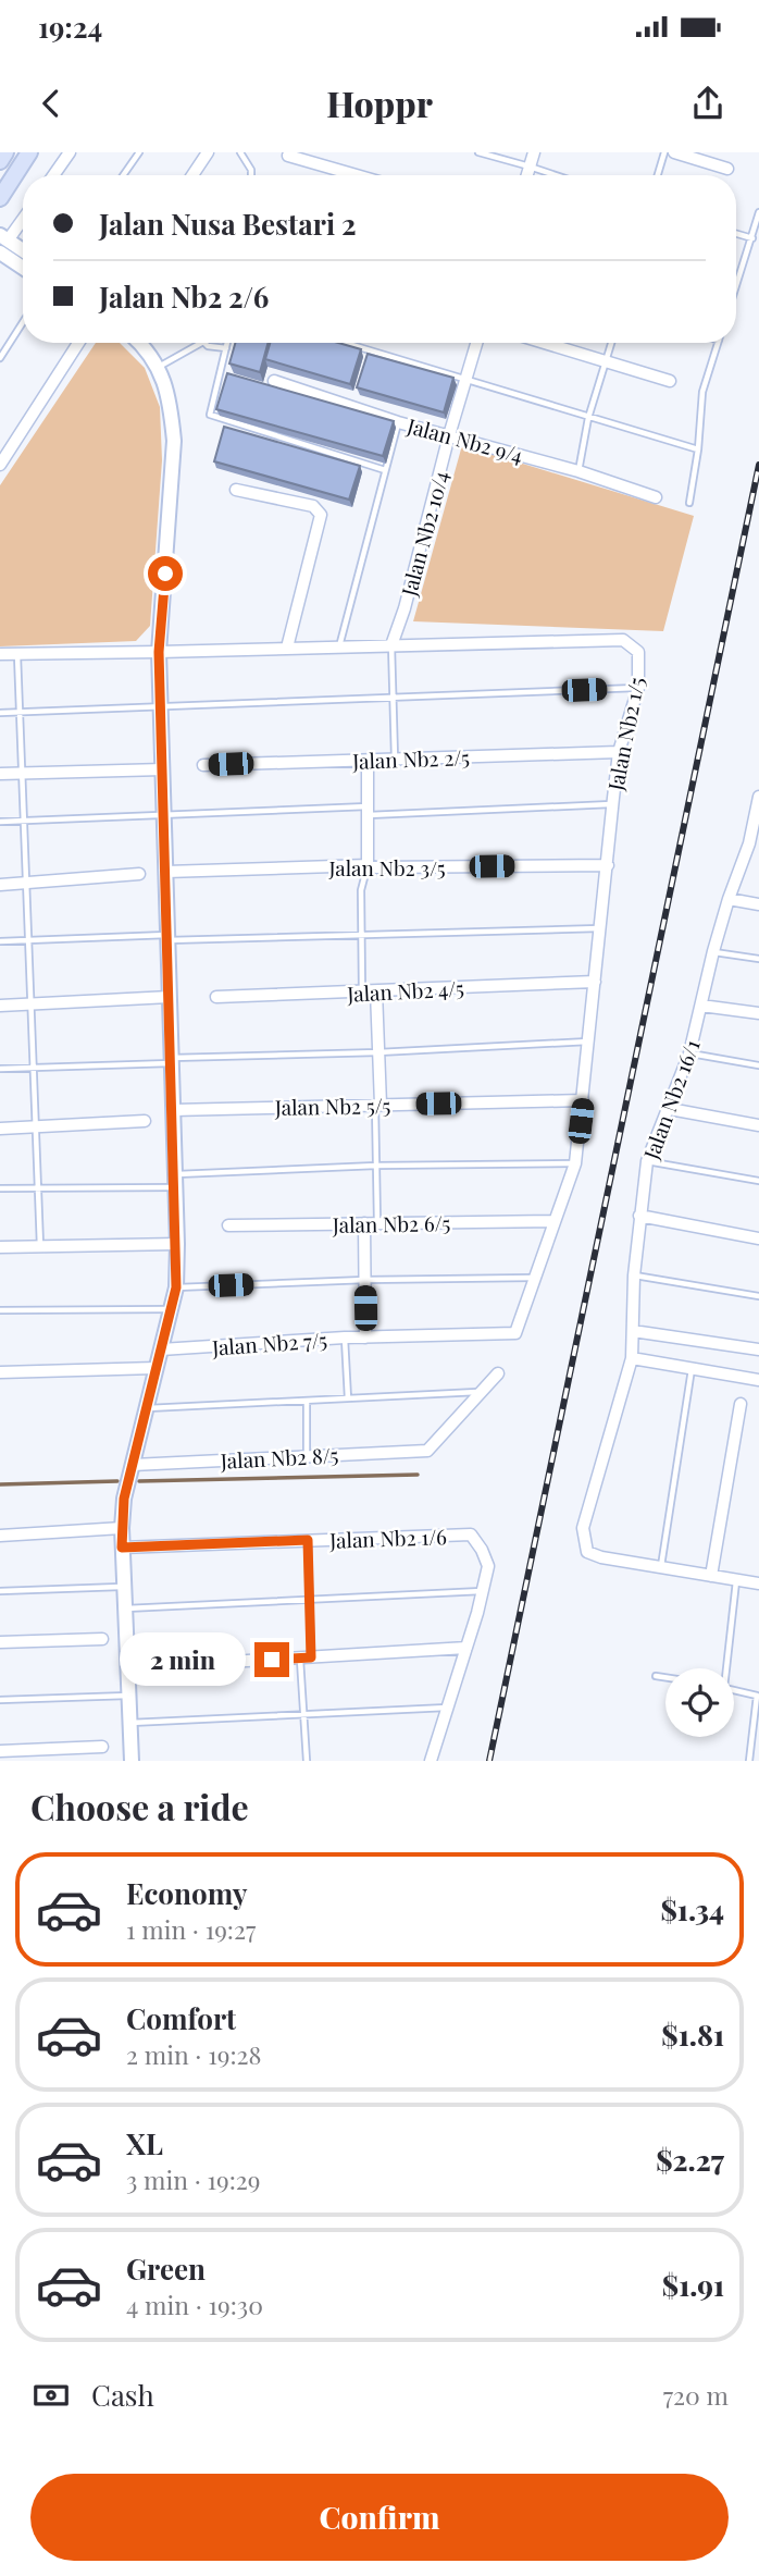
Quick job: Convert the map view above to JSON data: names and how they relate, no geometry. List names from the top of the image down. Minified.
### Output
{"streets":{"street":["Jalan Nb2 9/4","Jalan Nb2 10/4","Jalan Nb2 1/5","Jalan Nb2 2/5","Jalan Nb2 3/5","Jalan Nb2 4/5","Jalan Nb2 16/1","Jalan Nb2 5/5","Jalan Nb2 6/5","Jalan Nb2 7/5","Jalan Nb2 8/5","Jalan Nb2 1/6"]},"crossings":[["Jalan Nb2 9/4","Jalan Nb2 10/4"],["Jalan Nb2 10/4","Jalan Nb2 1/5"],["Jalan Nb2 1/5","Jalan Nb2 2/5"],["Jalan Nb2 1/5","Jalan Nb2 3/5"],["Jalan Nb2 1/5","Jalan Nb2 4/5"],["Jalan Nb2 1/5","Jalan Nb2 5/5"],["Jalan Nb2 1/5","Jalan Nb2 6/5"],["Jalan Nb2 1/5","Jalan Nb2 7/5"]],"page":{"status":"19:24","header":"Hoppr","banner":["Jalan Nusa Bestari 2","Jalan Nb2 2/6"],"bubble":"2 min","heading":"Choose a ride","list":[{"name":"Economy","note":"1 min · 19:27","value":"$1.34"},{"name":"Comfort","note":"2 min · 19:28","value":"$1.81"},{"name":"XL","note":"3 min · 19:29","value":"$2.27"},{"name":"Green","note":"4 min · 19:30","value":"$1.91"}],"pay":["Cash","720 m"],"buttons":"Confirm"}}
